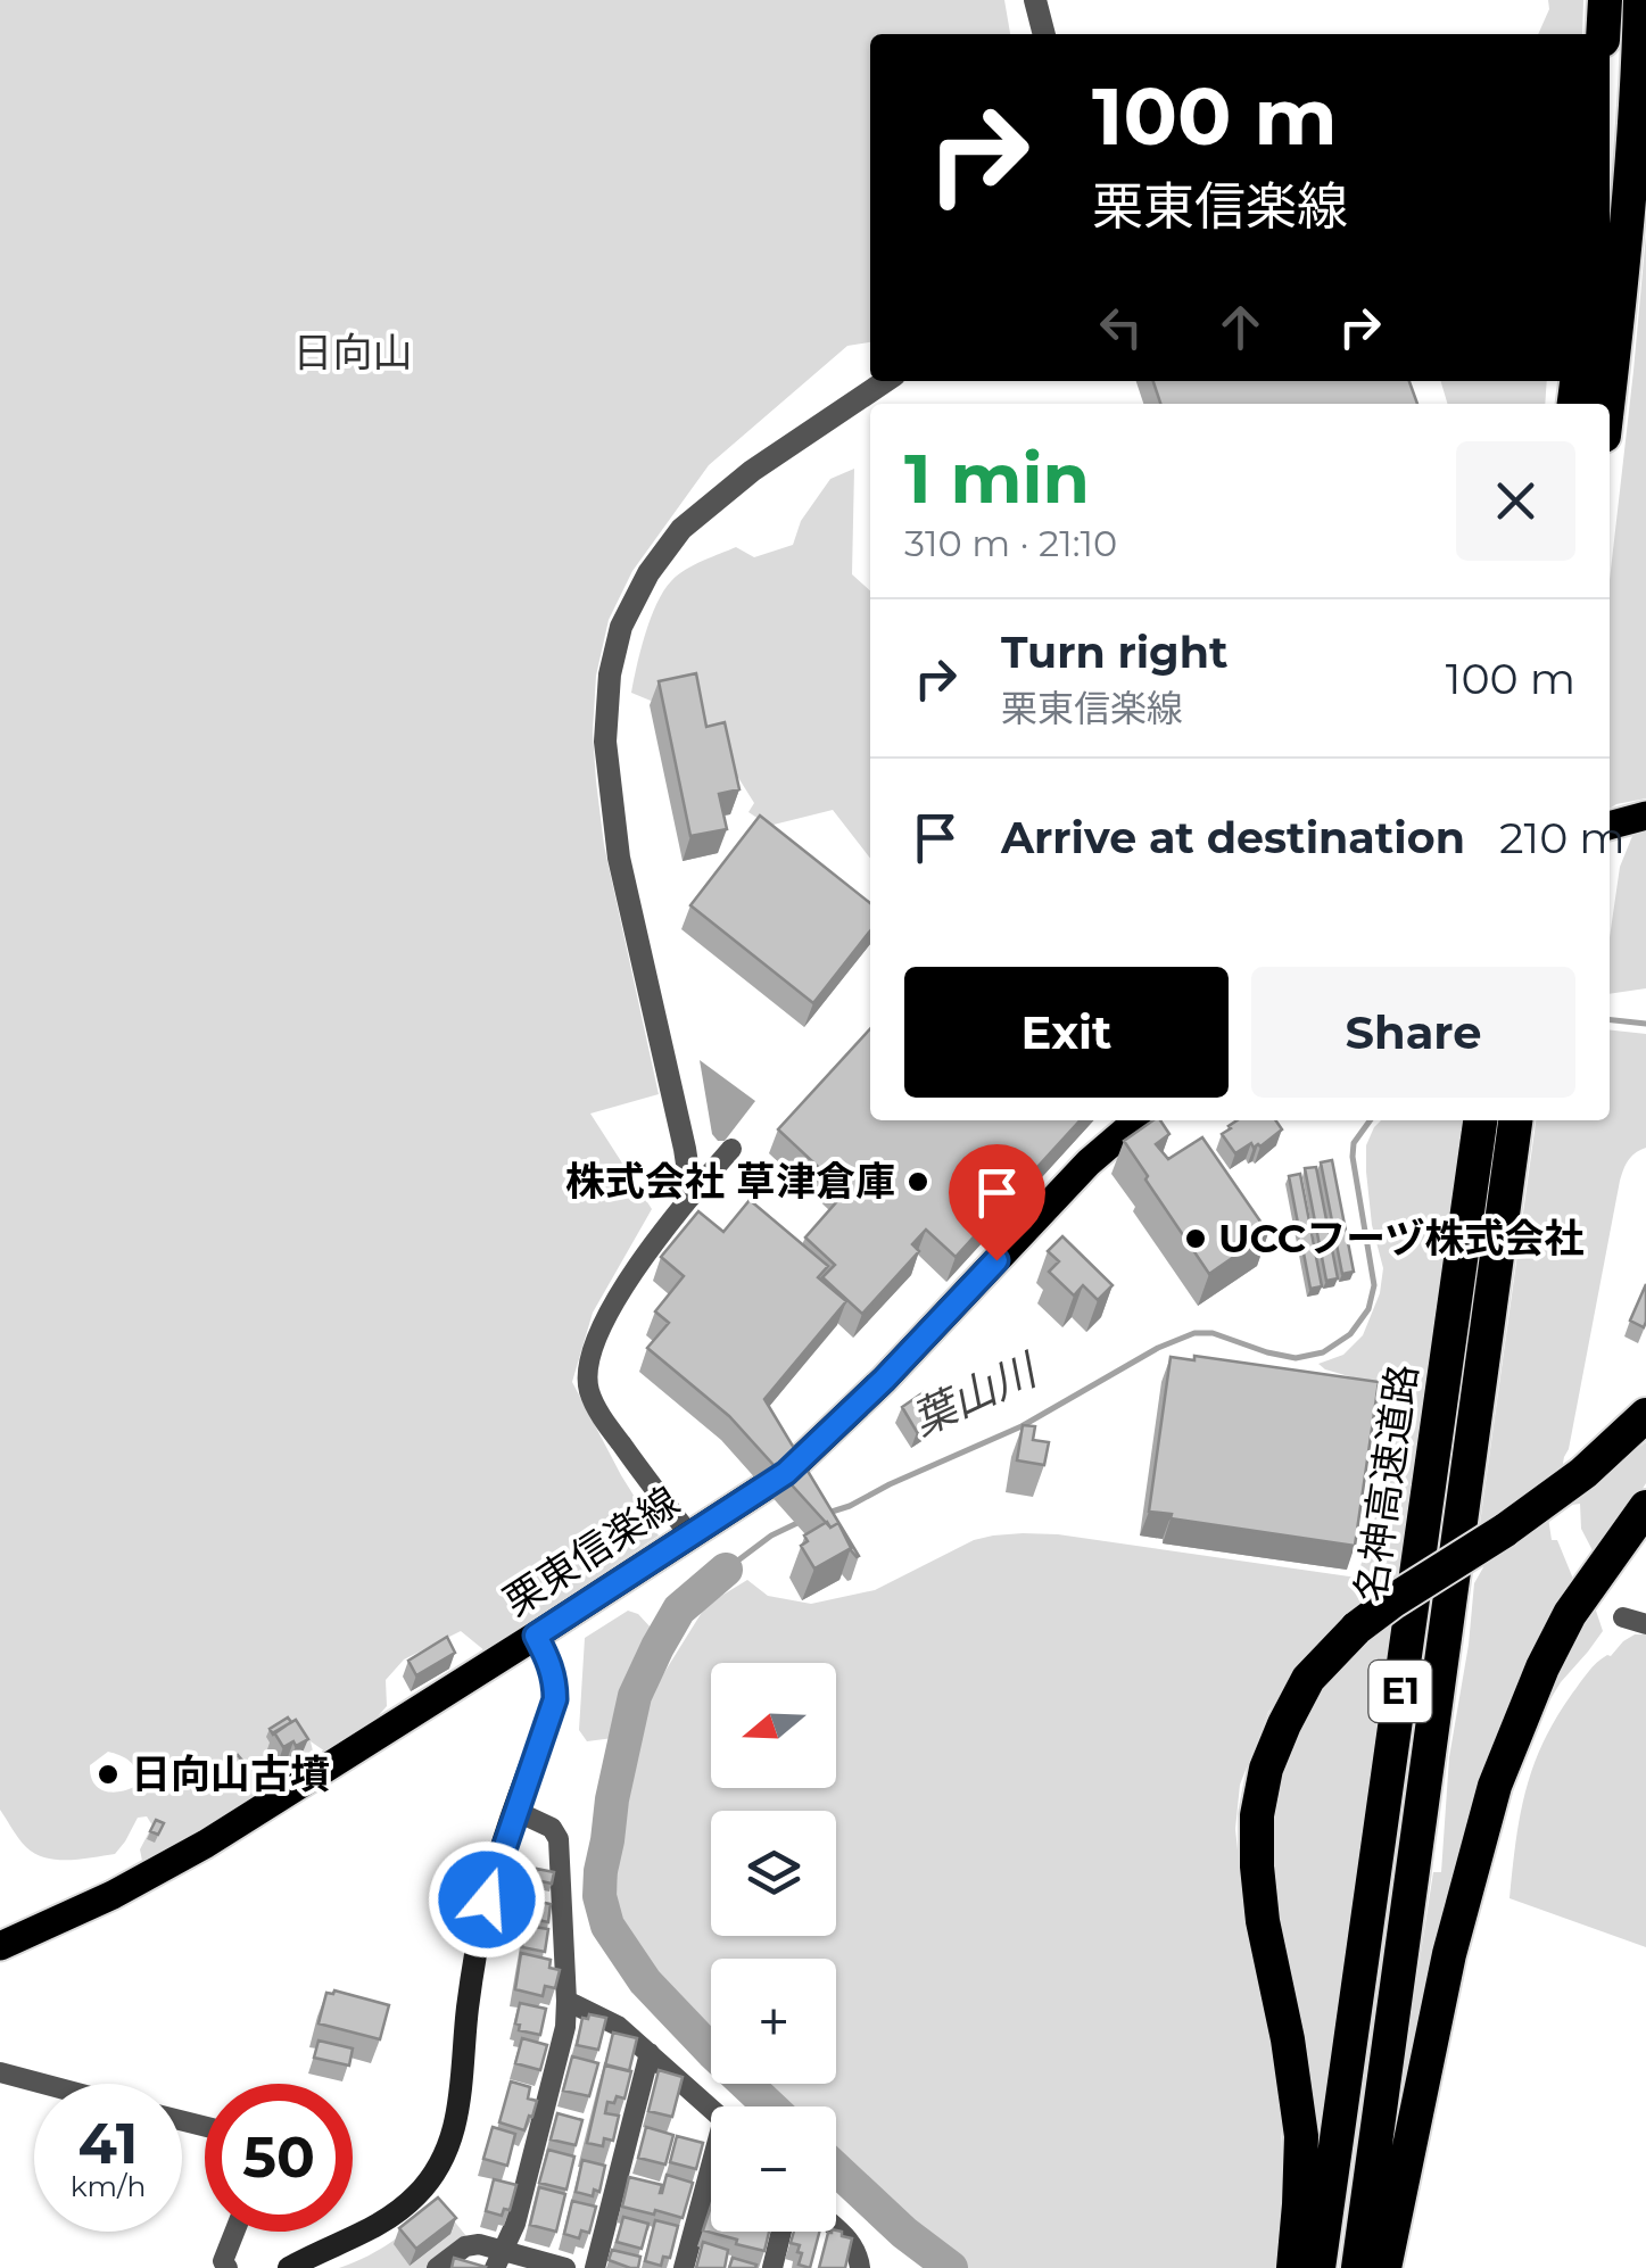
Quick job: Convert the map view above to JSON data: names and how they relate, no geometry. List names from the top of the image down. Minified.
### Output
{"streets":{"highway":["名神高速道路","E1"],"main road":["栗東信楽線"]},"water":["葉山川"],"parks":["日向山"],"places":["株式会社 草津倉庫","UCCフーヅ株式会社","日向山古墳"],"north":"left","page":{"turn":["100 m","栗東信楽線"],"heading":["1 min","310 m · 21:10"],"list":[{"name":"Turn right","note":"栗東信楽線","value":"100 m"},{"name":"Arrive at destination","value":"210 m"}],"buttons":["Exit","Share"],"map_buttons":["+","−"],"speed":"41 km/h","limit":"50"}}
